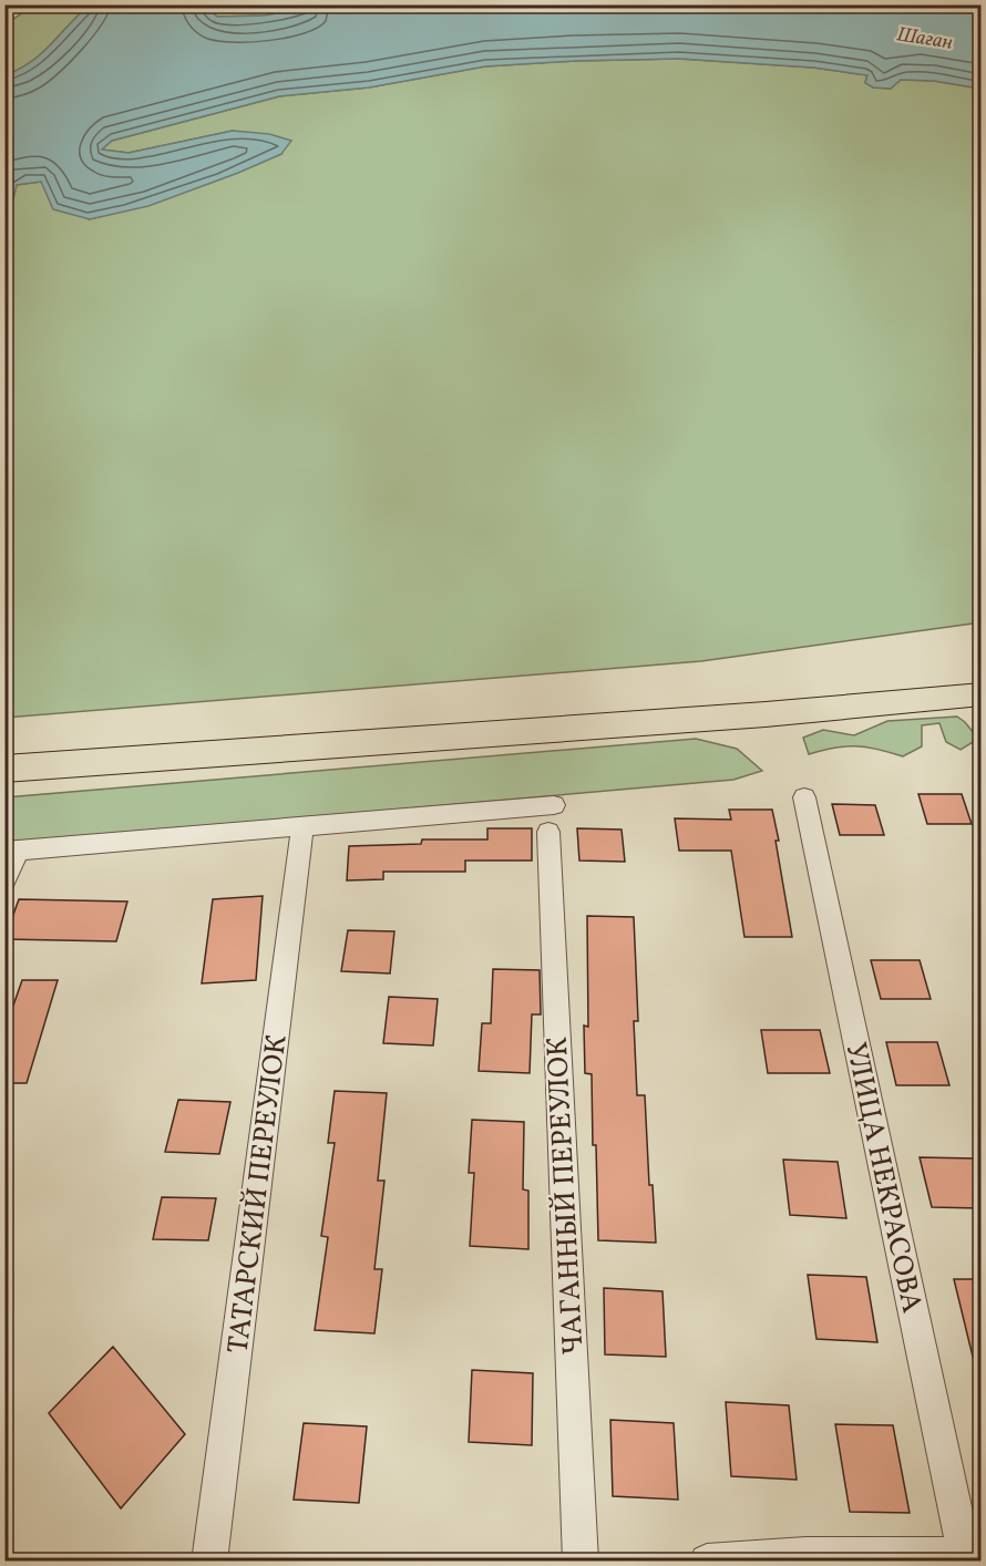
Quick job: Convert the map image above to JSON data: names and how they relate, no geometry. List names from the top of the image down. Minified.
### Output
{"streets":{"street":["УЛИЦА НЕКРАСОВА","ТАТАРСКИЙ ПЕРЕУЛОК","ЧАГАННЫЙ ПЕРЕУЛОК"]},"crossings":[["ТАТАРСКИЙ ПЕРЕУЛОК","ЧАГАННЫЙ ПЕРЕУЛОК"]],"water":["Шаған"]}
